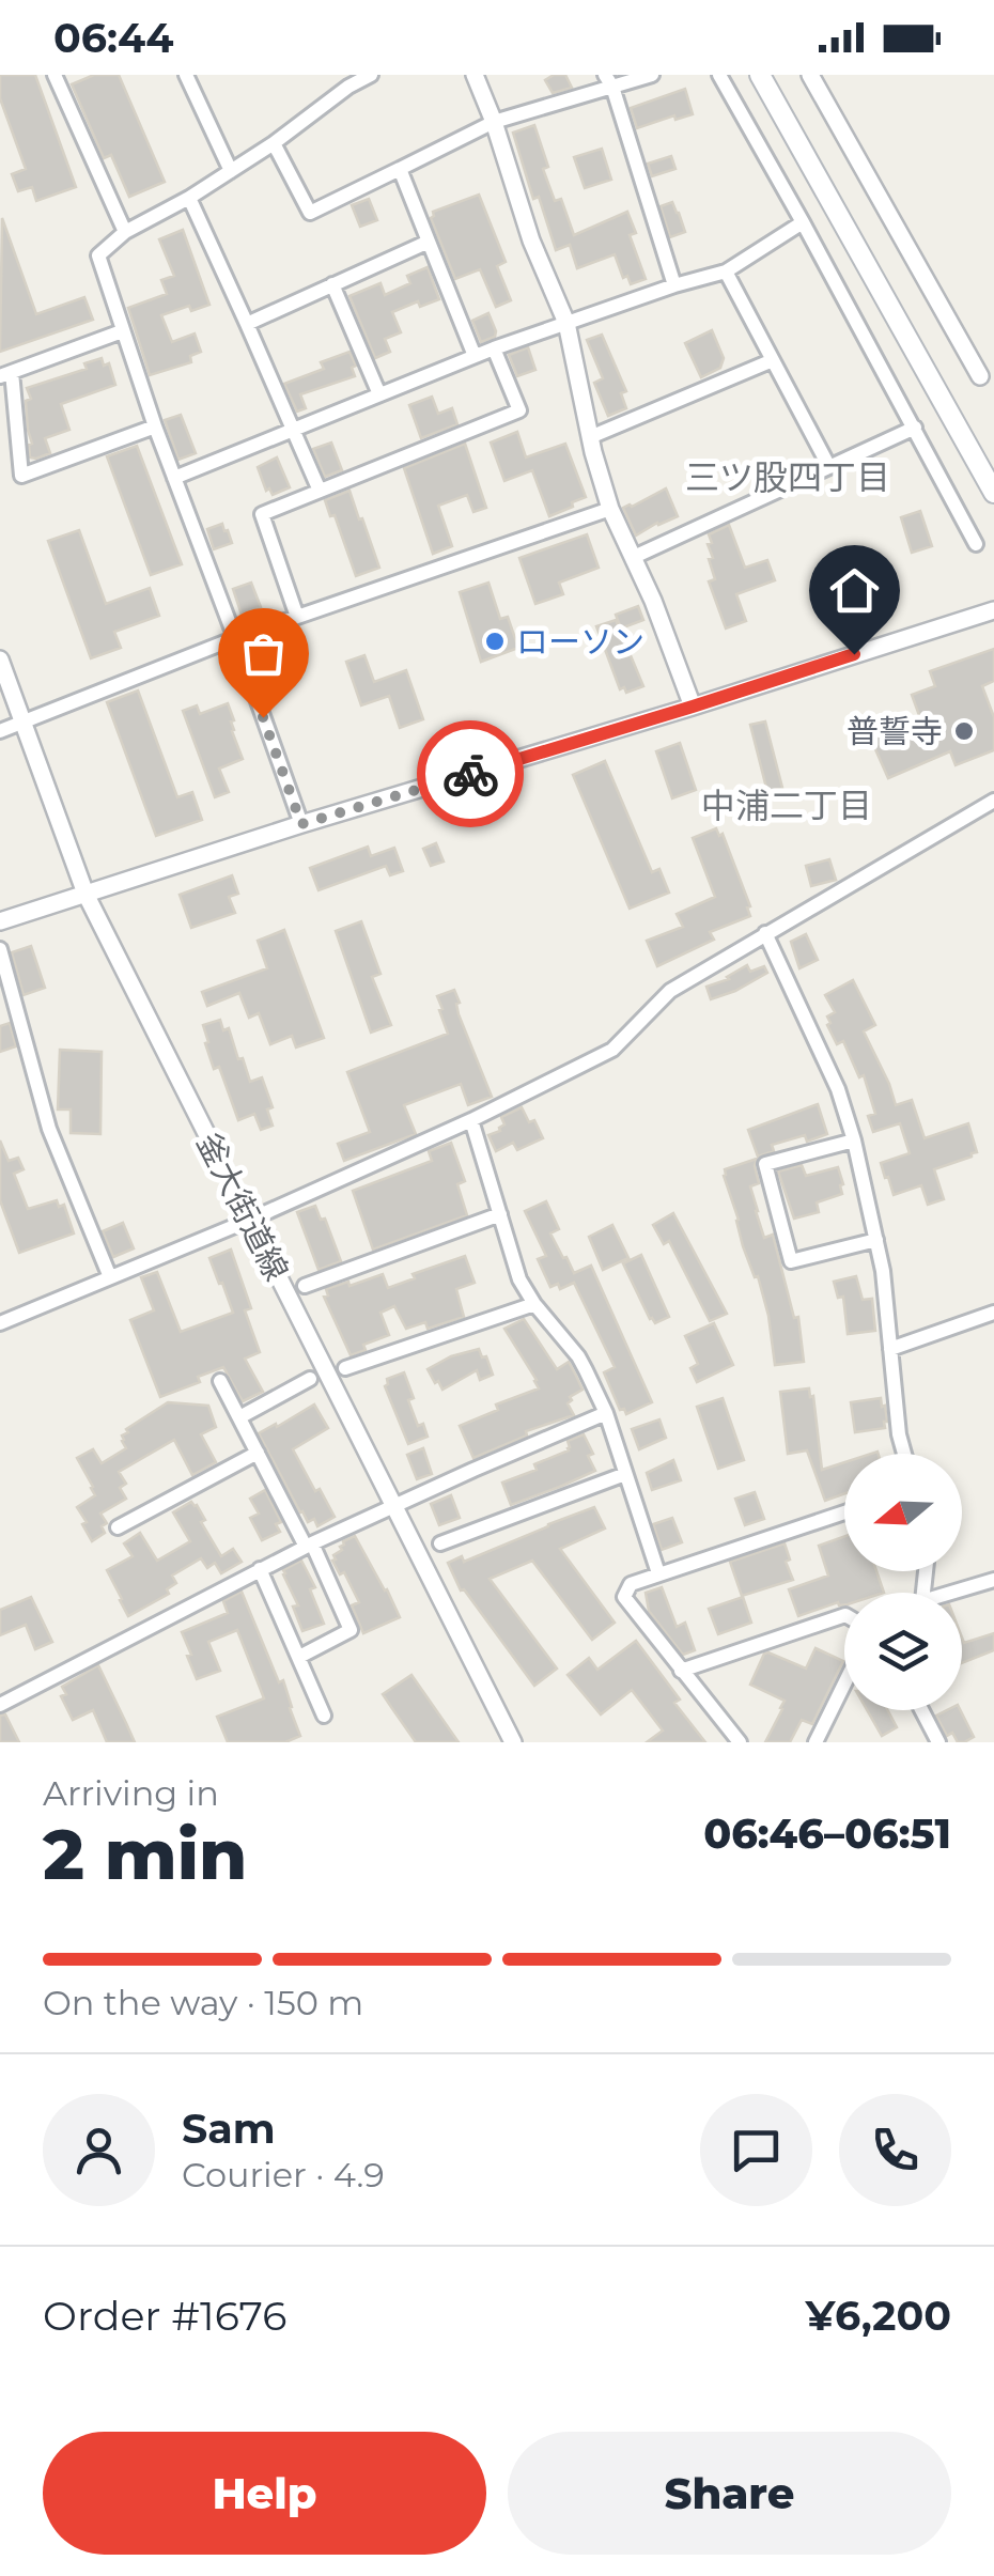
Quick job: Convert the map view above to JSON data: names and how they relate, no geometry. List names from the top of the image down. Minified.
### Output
{"streets":{"street":["釜大街道線"]},"districts":["三ツ股四丁目","中浦二丁目"],"places":["ローソン","普誓寺"],"north":"left","page":{"status":"06:44","heading":["2 min","Arriving in","06:46–06:51"],"panel":["Sam","Courier · 4.9","Order #1676","¥6,200"],"bar":"On the way · 150 m","buttons":["Help","Share"]}}
